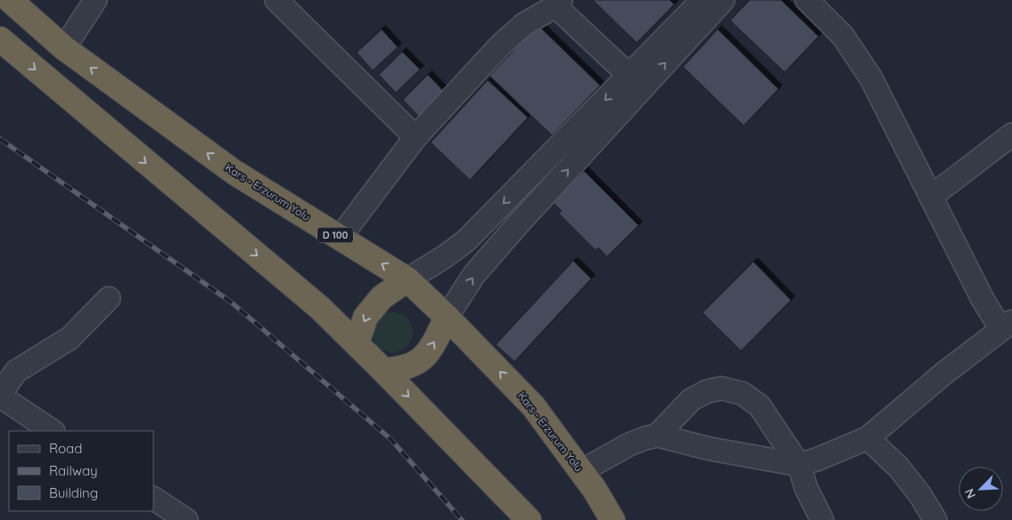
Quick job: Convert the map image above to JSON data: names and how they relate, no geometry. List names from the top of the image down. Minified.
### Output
{"streets":{"highway":["Kars - Erzurum Yolu","D 100"]},"legend":["Road","Railway","Building"],"north":"bottom left"}
